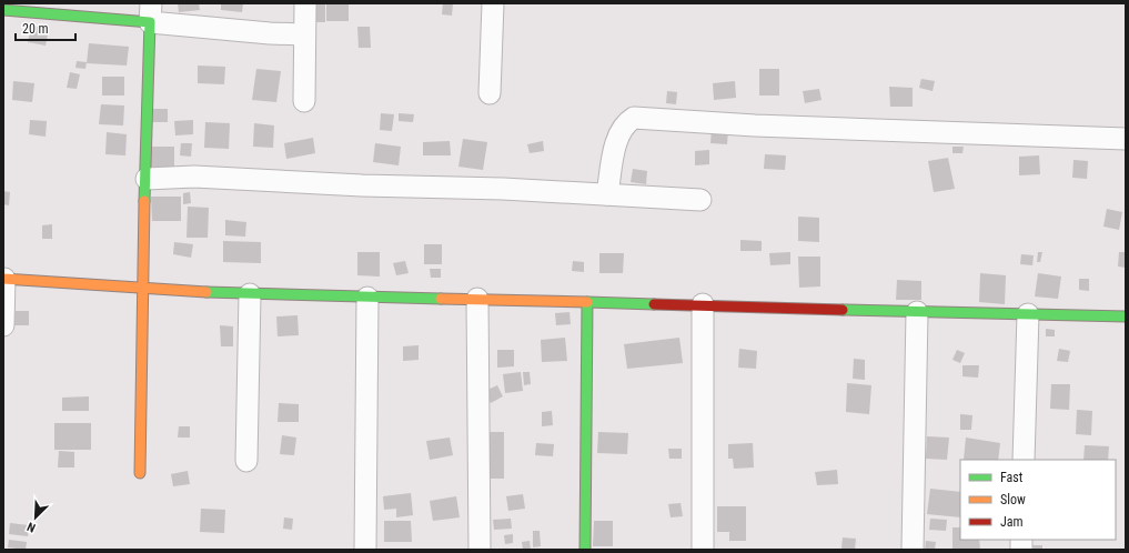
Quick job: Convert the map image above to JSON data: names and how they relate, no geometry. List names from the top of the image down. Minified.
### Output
{"legend":["Fast","Slow","Jam"],"scale_bar":"20 m","north":"bottom left"}
